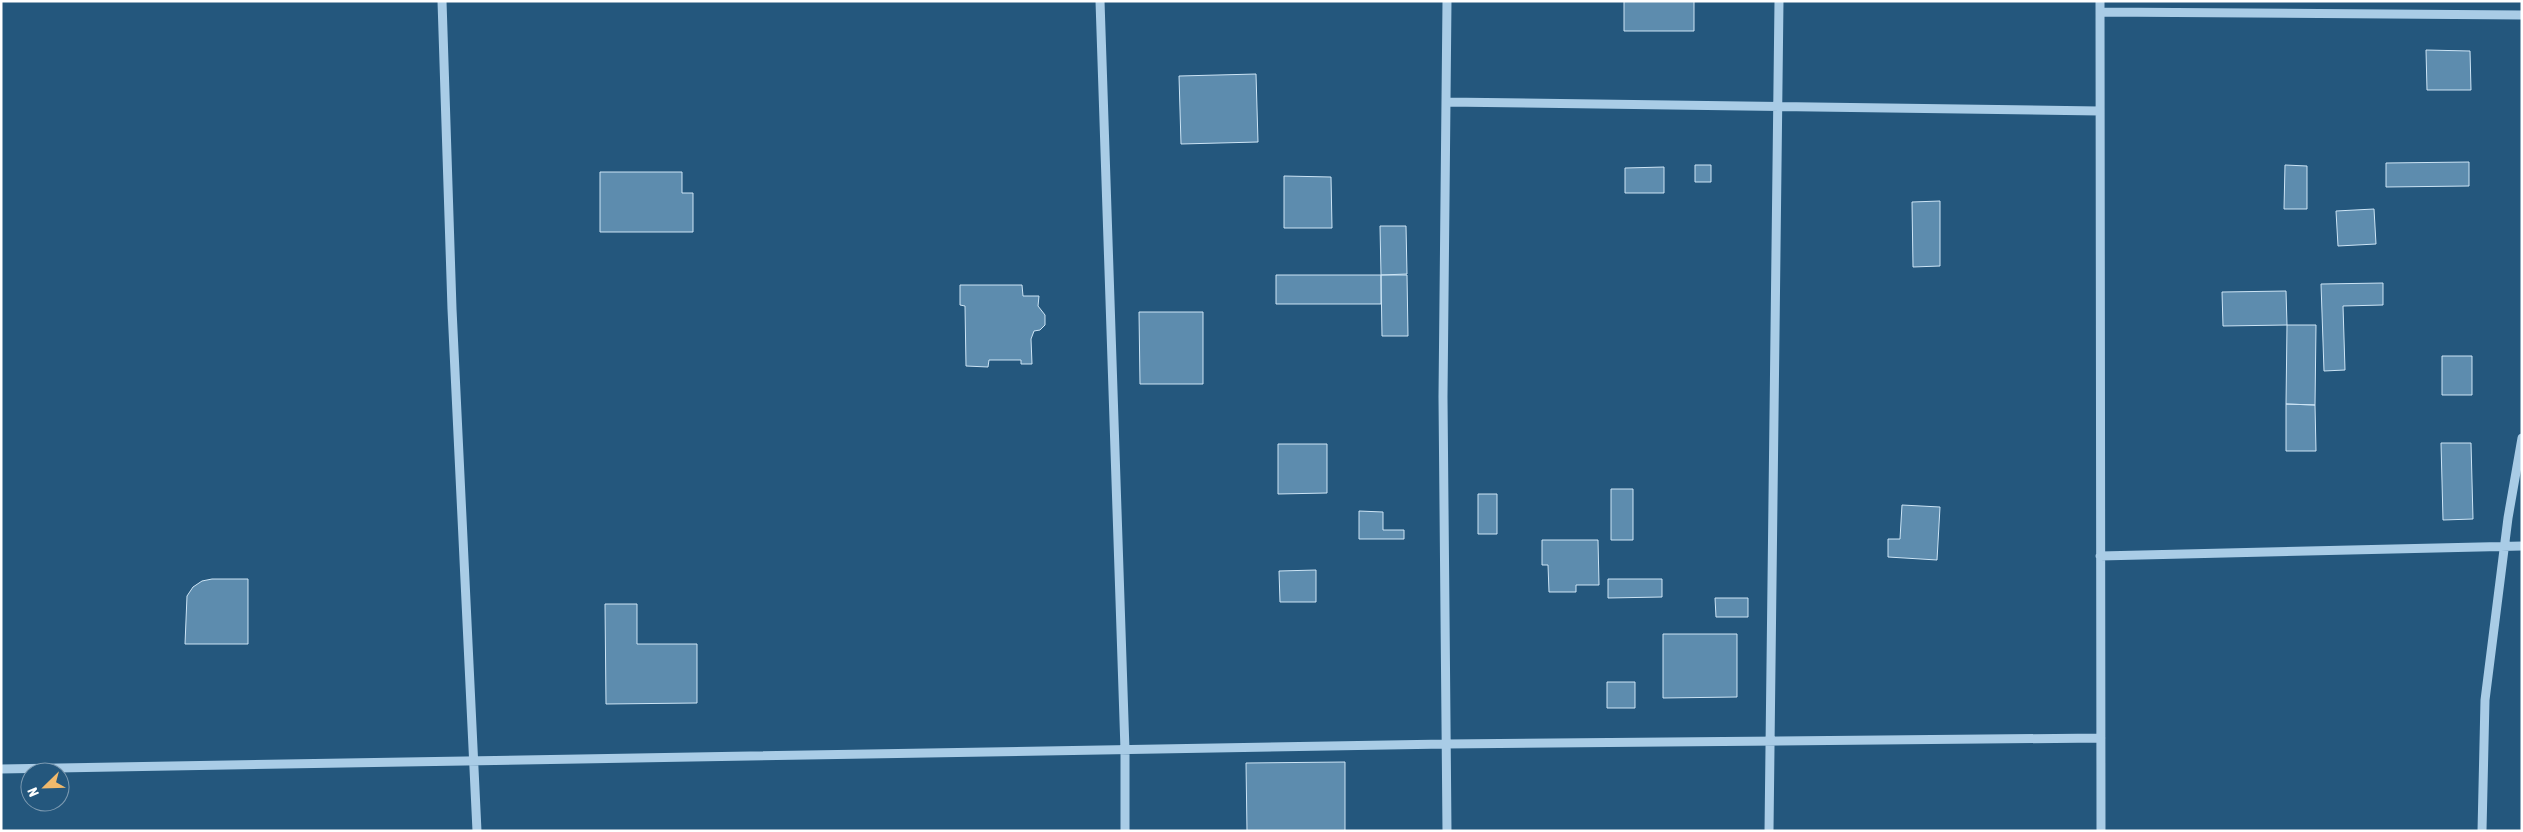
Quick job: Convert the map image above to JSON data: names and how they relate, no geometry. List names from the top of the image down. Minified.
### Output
{"north":"bottom left"}
